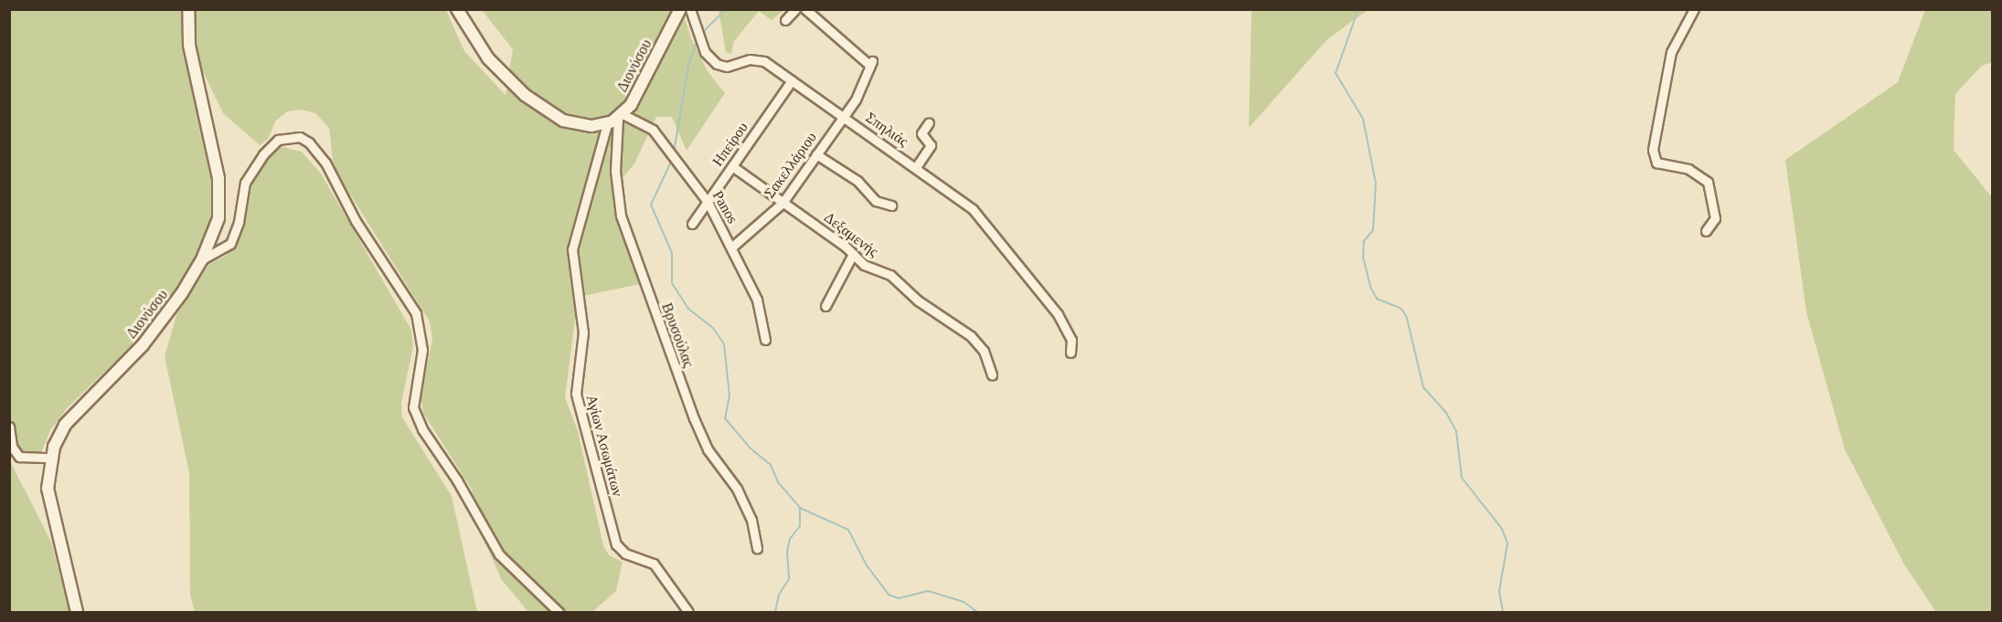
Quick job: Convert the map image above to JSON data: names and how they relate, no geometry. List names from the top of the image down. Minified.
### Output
{"streets":{"main road":["Διονύσου"],"street":["Σπηλιάς","Ηπείρου","Σακελλάριου","Panos","Δεξαμενής","Βρυσούλας","Αγίων Ασωμάτων"]},"crossings":[["Διονύσου","Panos"],["Διονύσου","Βρυσούλας"],["Διονύσου","Αγίων Ασωμάτων"],["Σπηλιάς","Ηπείρου"],["Σπηλιάς","Σακελλάριου"],["Ηπείρου","Panos"],["Ηπείρου","Δεξαμενής"],["Σακελλάριου","Panos"],["Σακελλάριου","Δεξαμενής"],["Panos","Βρυσούλας"],["Panos","Αγίων Ασωμάτων"],["Βρυσούλας","Αγίων Ασωμάτων"]]}
